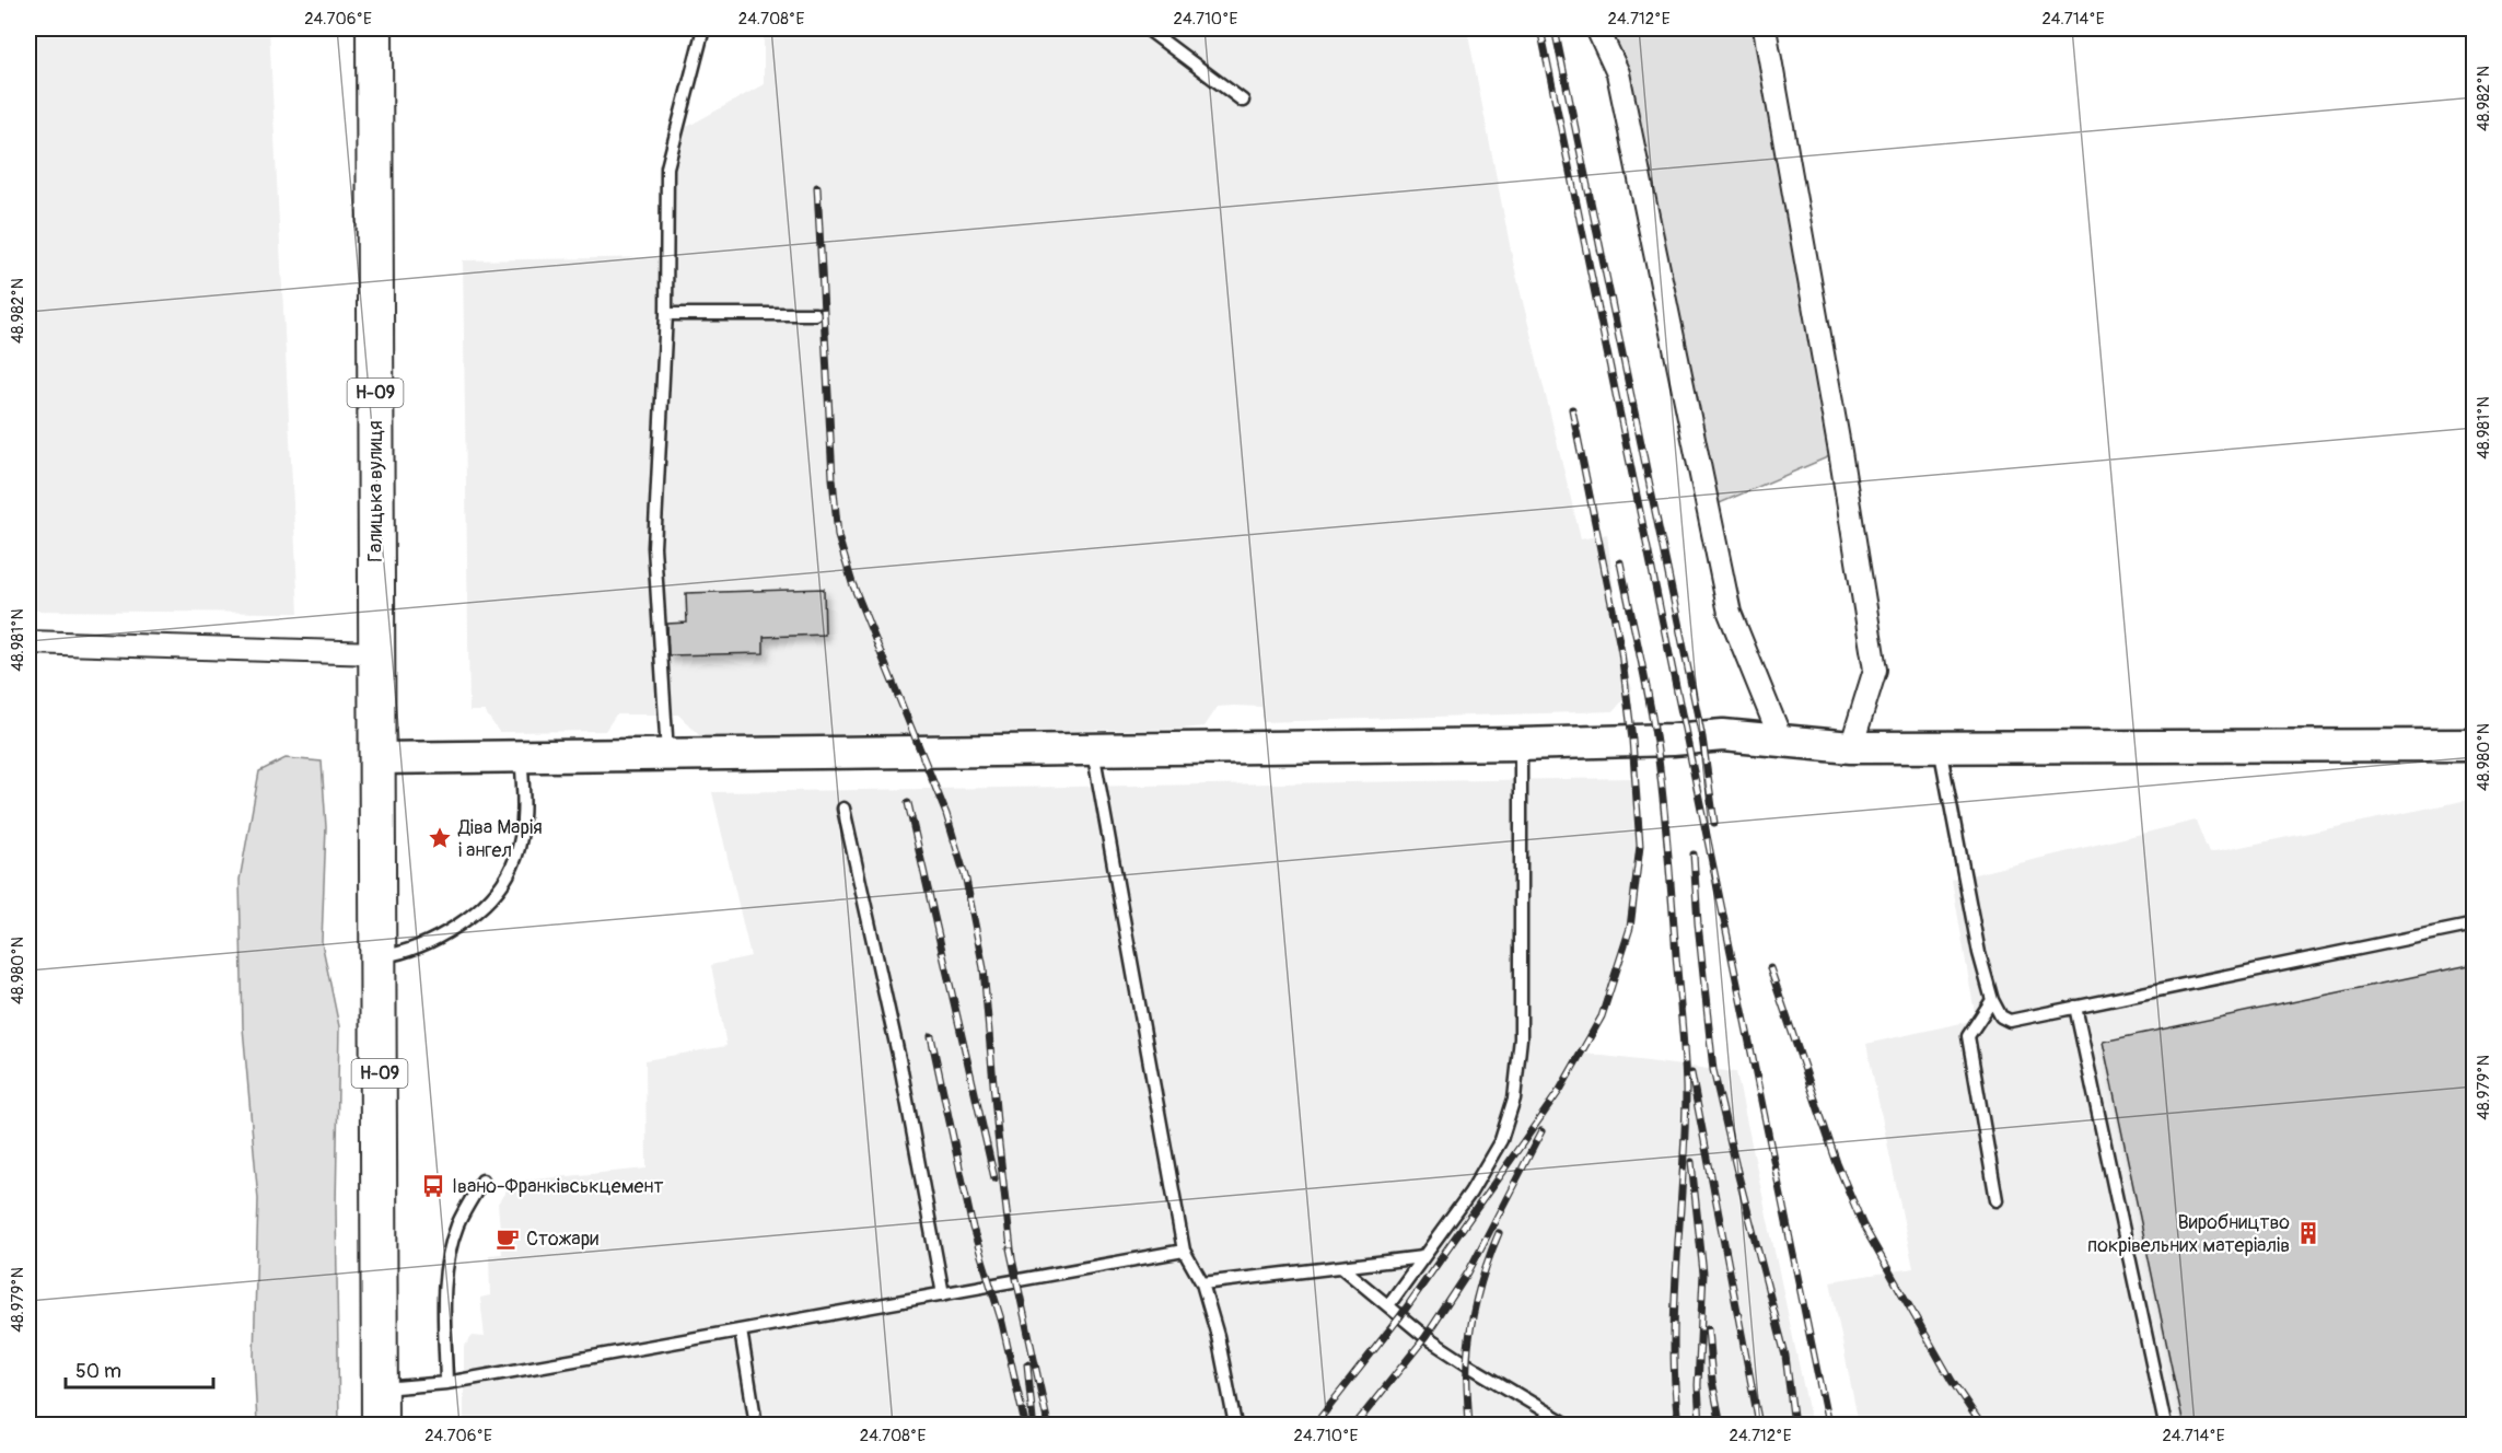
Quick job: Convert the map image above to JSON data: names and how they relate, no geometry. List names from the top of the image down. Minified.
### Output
{"streets":{"main road":["Н-09","Галицька вулиця"]},"crossings":[["Н-09","Галицька вулиця"]],"places":{"place":["Діва Марія і ангел"],"bus stop":["Івано-Франківськцемент"],"building":["Виробництво покрівельних матеріалів"],"cafe":["Стожари"]},"scale_bar":"50 m","coordinates":["24.706°E","24.708°E","24.710°E","24.712°E","24.714°E","48.982°N","48.981°N","48.980°N","48.979°N"]}
